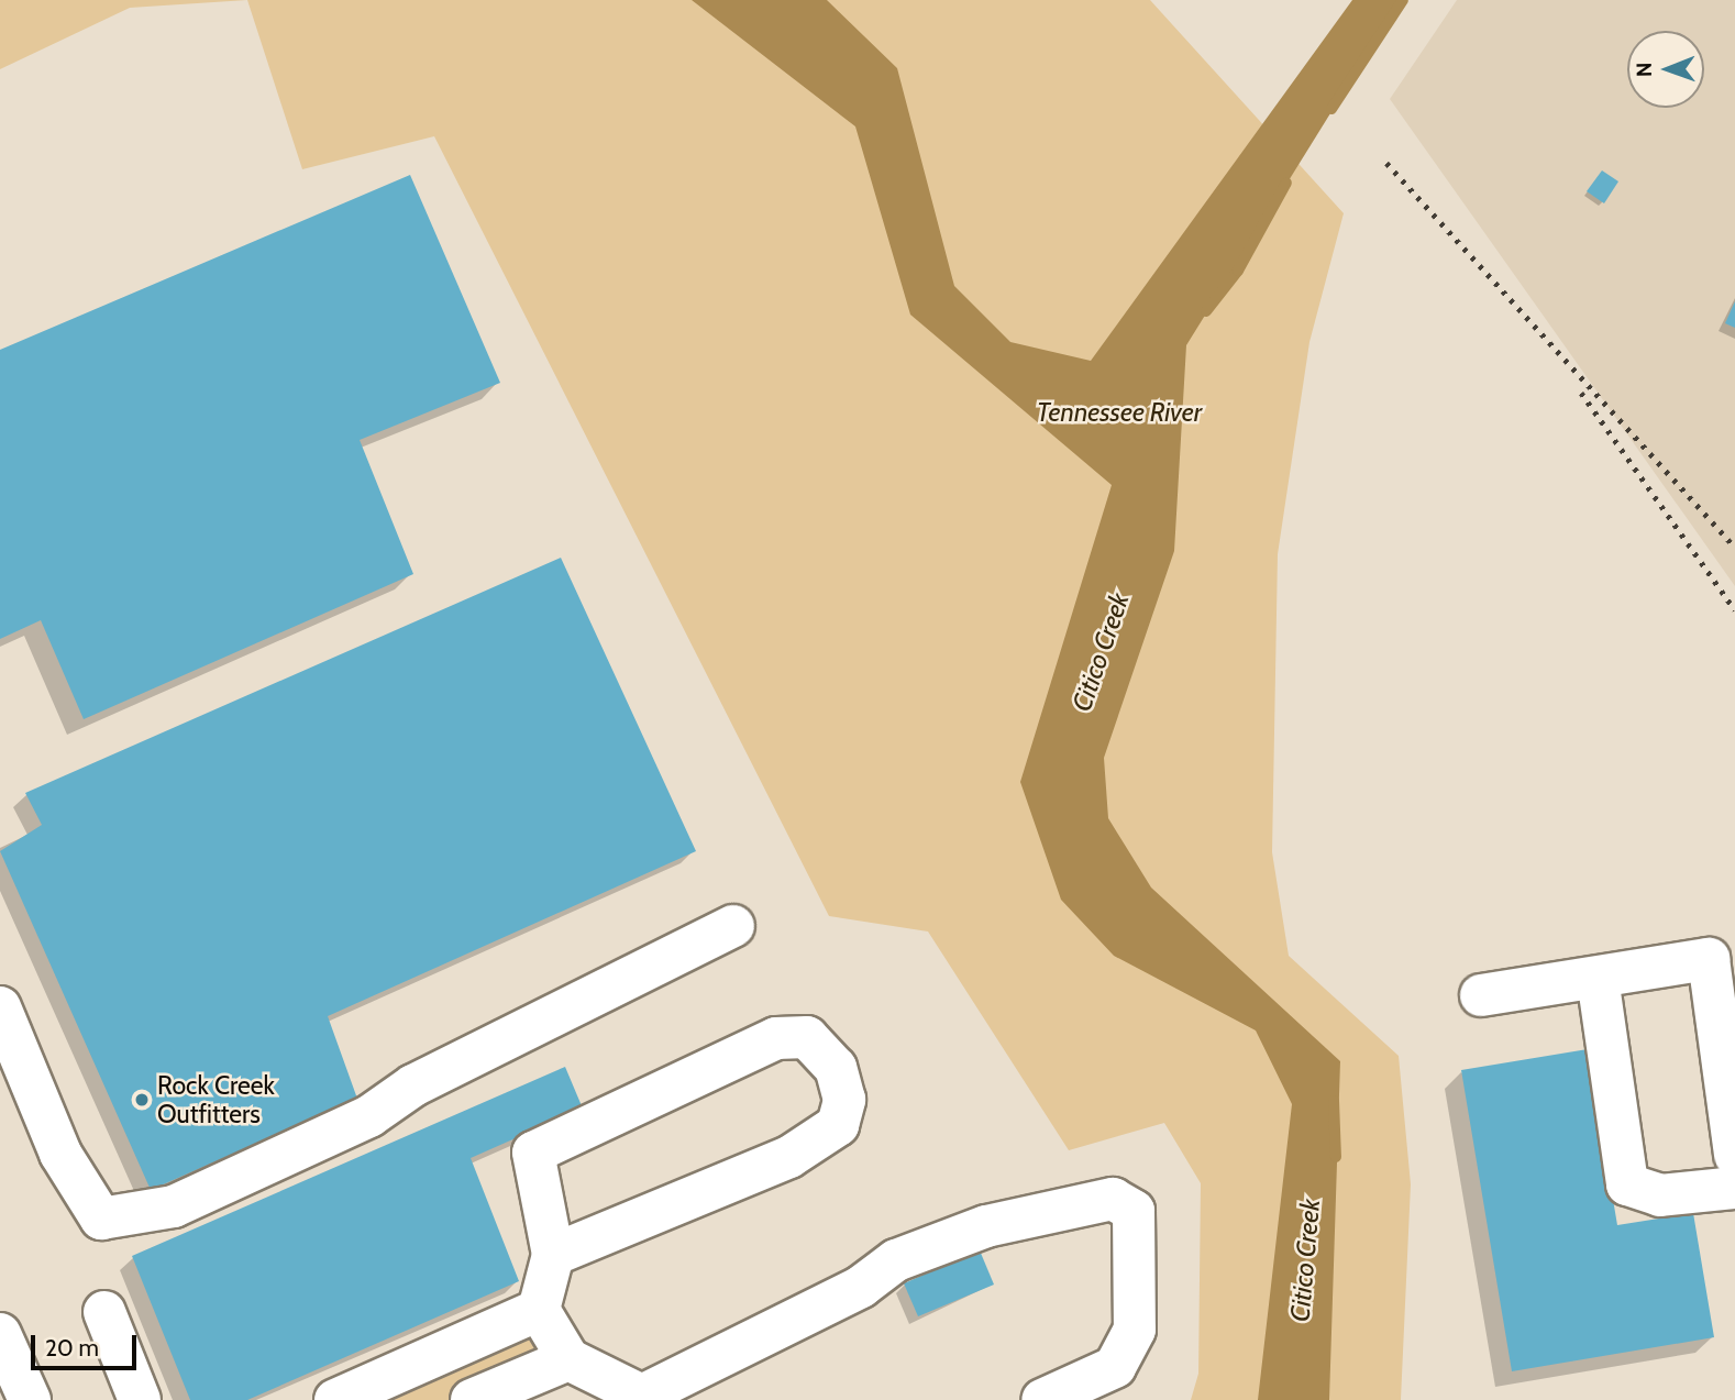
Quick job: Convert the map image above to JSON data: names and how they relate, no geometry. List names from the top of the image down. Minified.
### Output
{"water":["Tennessee River","Citico Creek"],"places":["Rock Creek Outfitters"],"scale_bar":"20 m","north":"left"}
